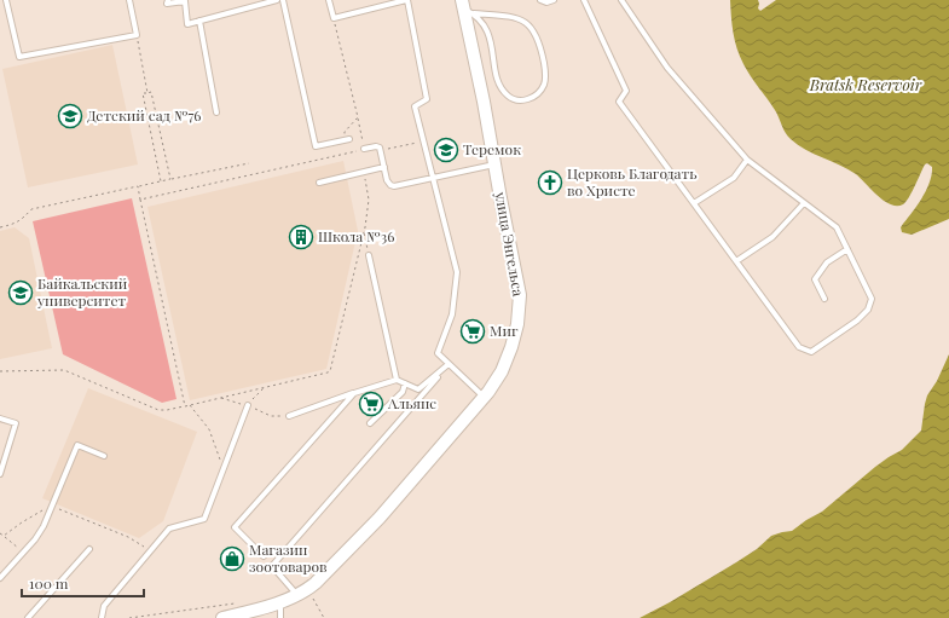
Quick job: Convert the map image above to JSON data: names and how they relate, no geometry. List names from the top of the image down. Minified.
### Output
{"streets":{"street":["улица Энгельса"]},"water":["Bratsk Reservoir"],"places":{"school or university":["Детский сад №76","Теремок","Байкальский университет"],"church":["Церковь Благодать во Христе"],"building":["Школа №36"],"supermarket":["Миг","Альянс"],"shop":["Магазин зоотоваров"]},"scale_bar":"100 m"}
